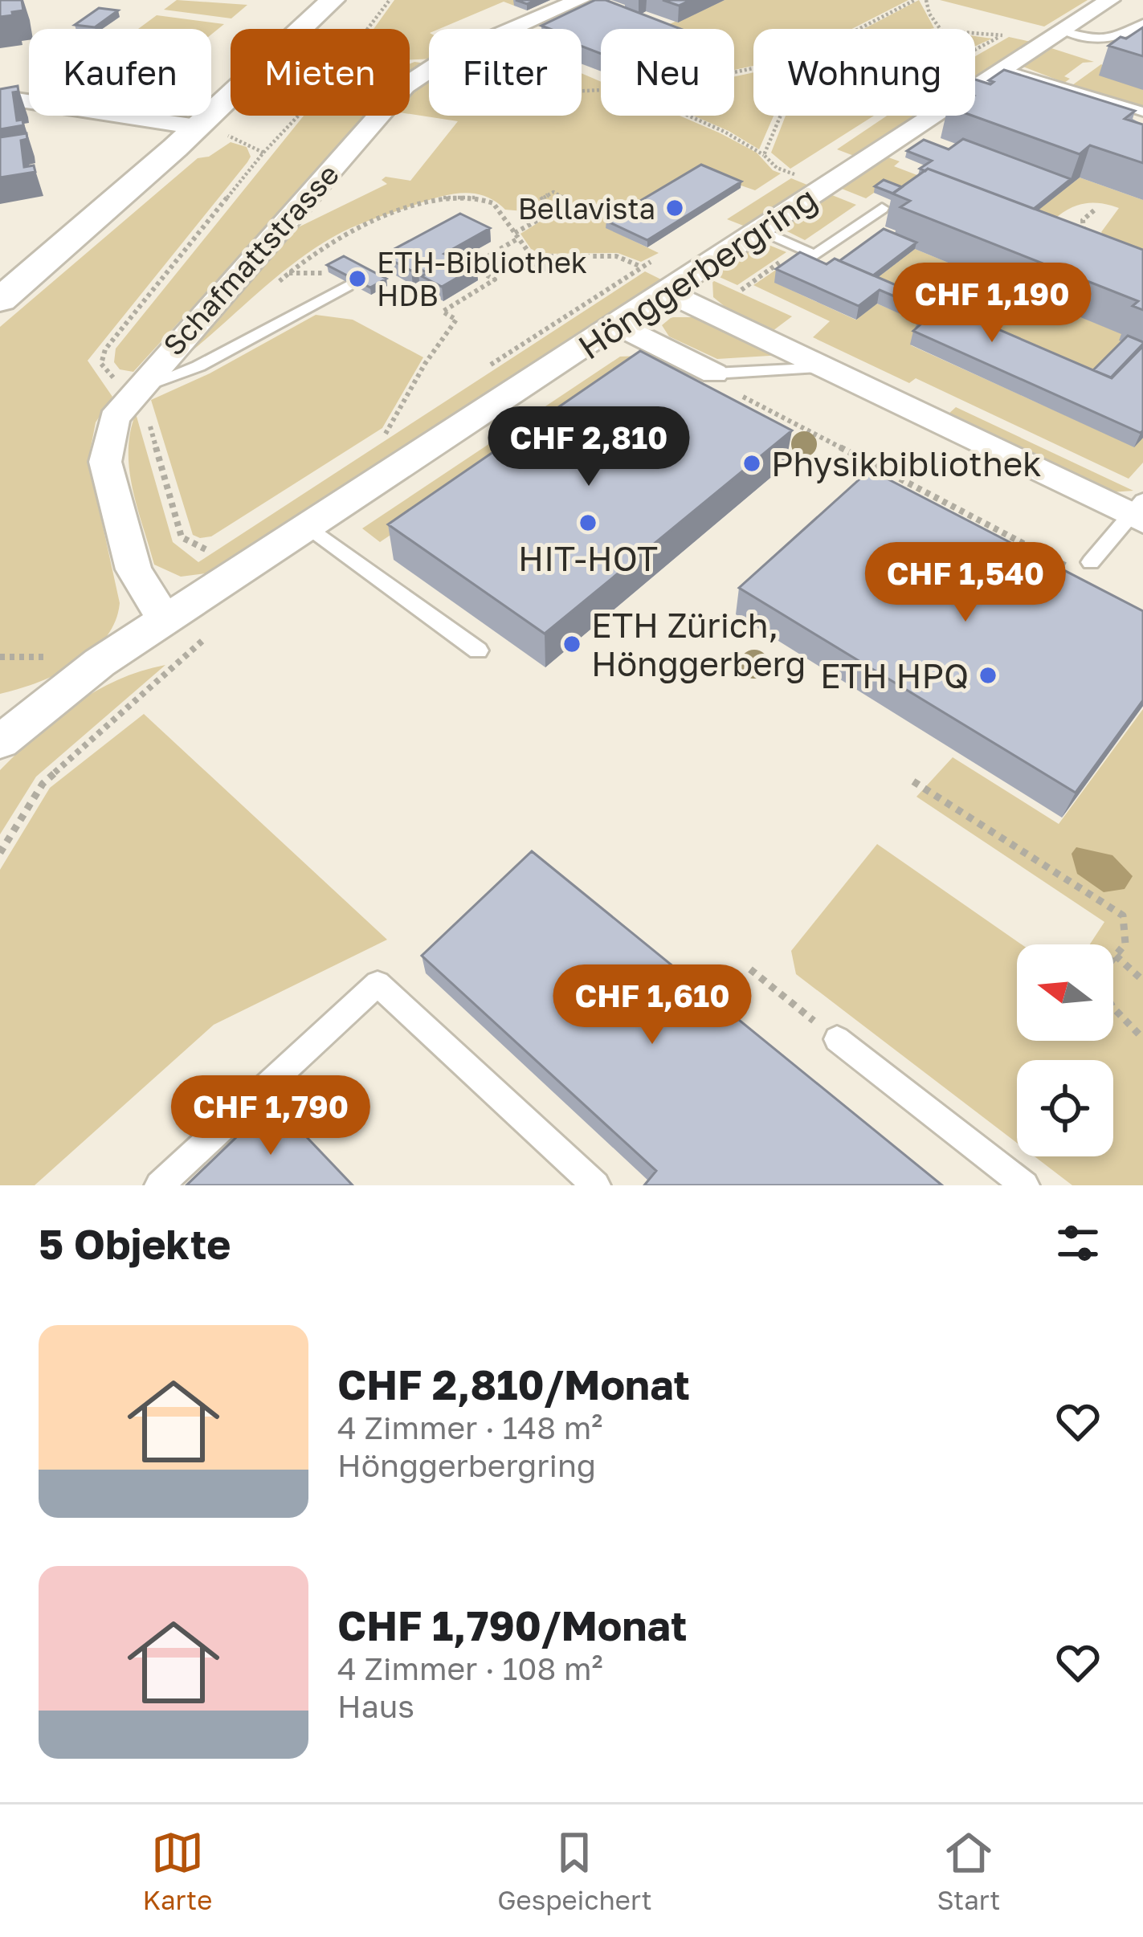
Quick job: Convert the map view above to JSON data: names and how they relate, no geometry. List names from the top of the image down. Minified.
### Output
{"streets":{"street":["Schafmattstrasse","Hönggerbergring"]},"crossings":[["Schafmattstrasse","Hönggerbergring"]],"places":["Bellavista","ETH-Bibliothek HDB","Physikbibliothek","HIT-HOT","ETH Zürich, Hönggerberg","ETH HPQ"],"north":"left","page":{"chip":["Kaufen","Mieten","Filter","Neu","Wohnung"],"price":["CHF 1,190","CHF 2,810","CHF 1,540","CHF 1,610","CHF 1,790"],"heading":"5 Objekte","list":[{"name":"CHF 2,810/Monat","note":"4 Zimmer · 148 m² · Hönggerbergring"},{"name":"CHF 1,790/Monat","note":"4 Zimmer · 108 m² · Haus"}],"tabs":["Karte","Gespeichert","Start"]}}
